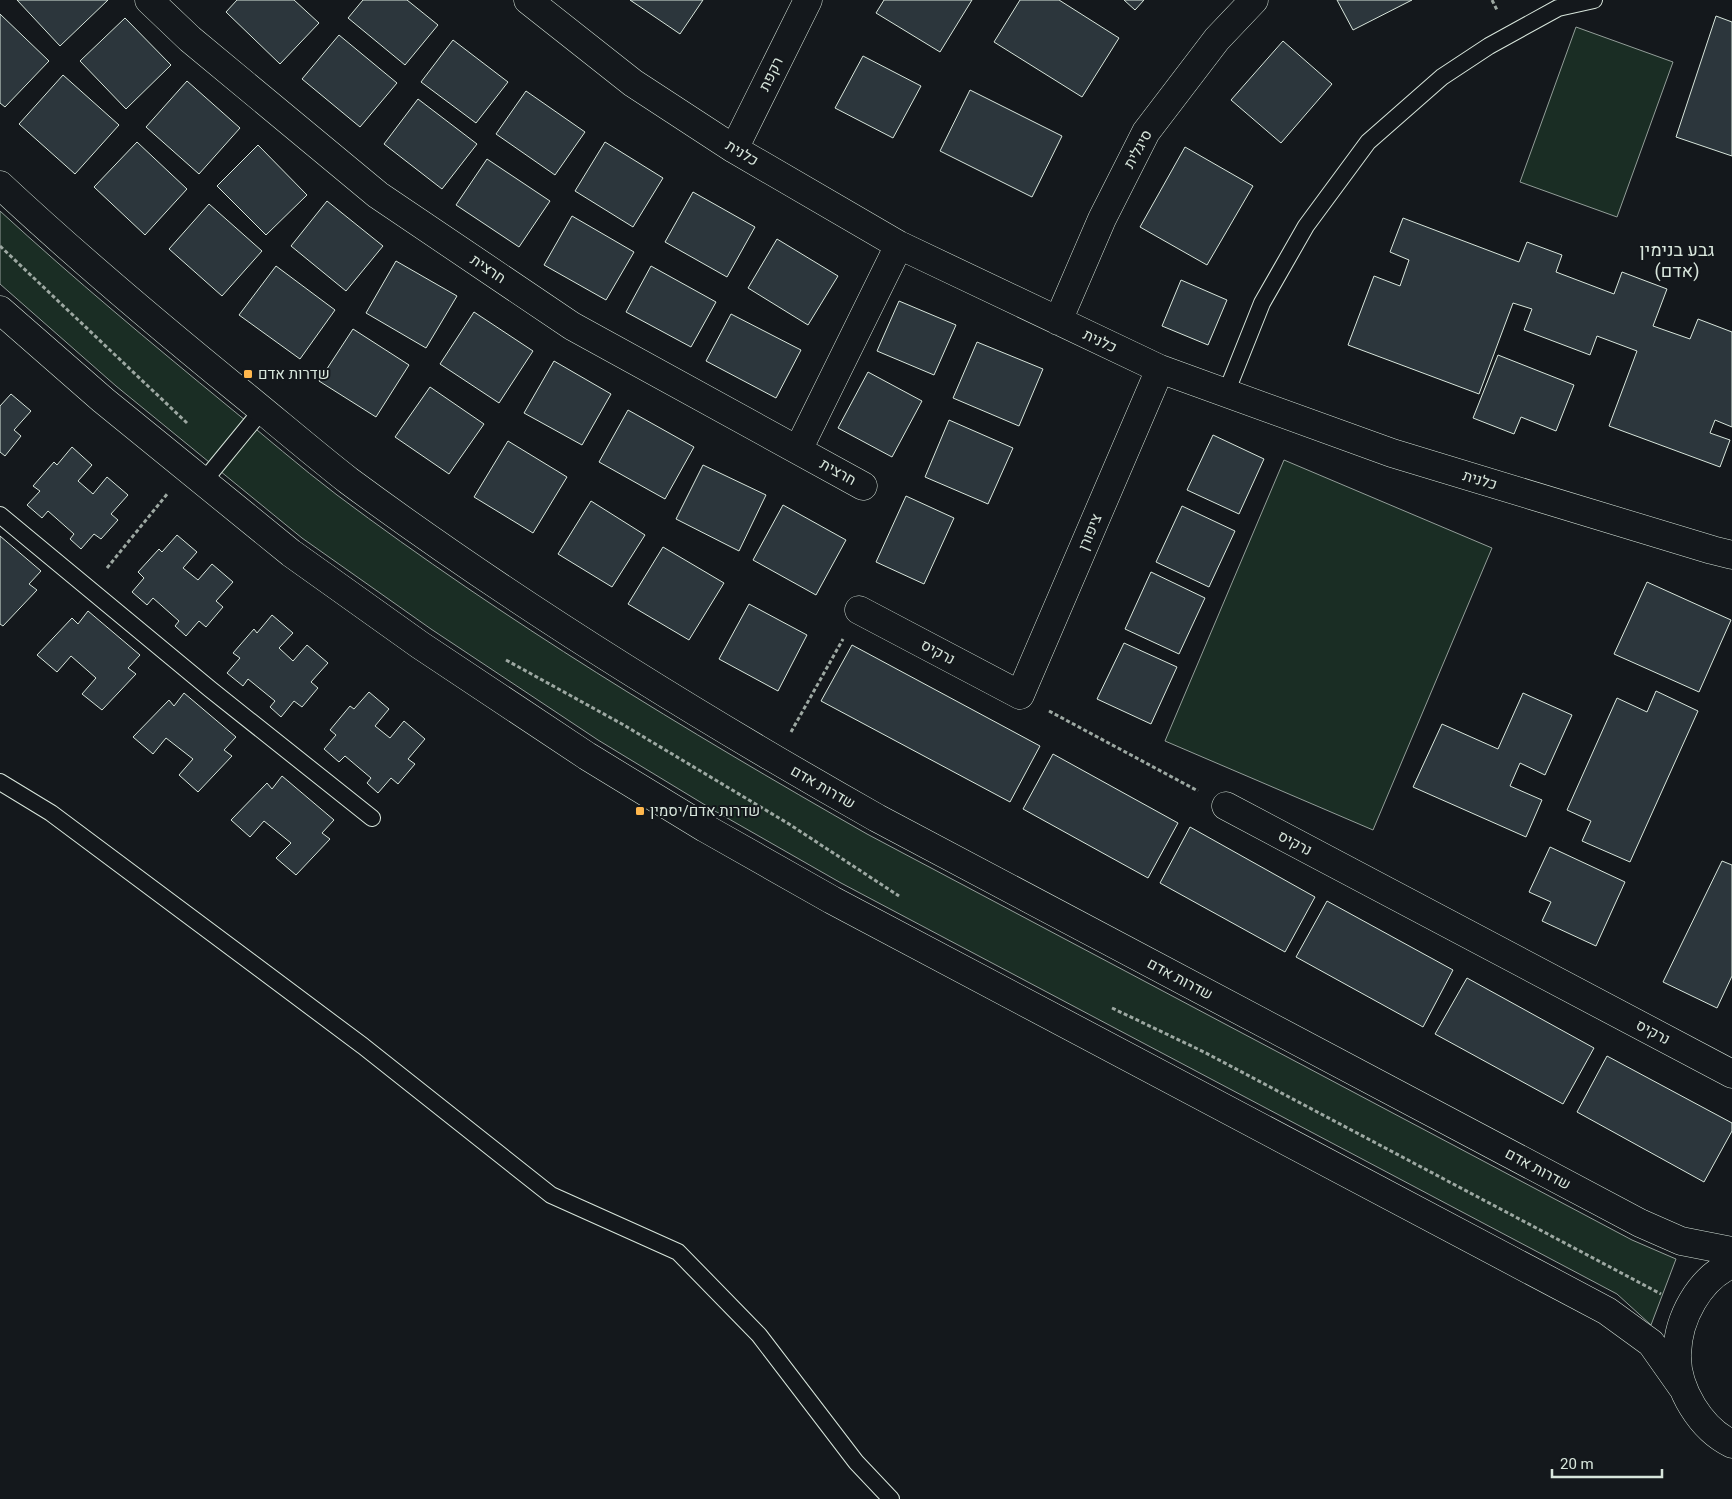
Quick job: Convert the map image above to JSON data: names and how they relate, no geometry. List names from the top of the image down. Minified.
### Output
{"streets":{"street":["רקפת","סיגלית","כלנית","חרצית","ציפורן","נרקיס","שדרות אדם"]},"crossings":[["רקפת","כלנית"],["סיגלית","כלנית"],["כלנית","ציפורן"],["ציפורן","נרקיס"]],"districts":["גבע בנימין (אדם)"],"places":{"transit":["שדרות אדם","שדרות אדם/יסמין"]},"scale_bar":"20 m"}
